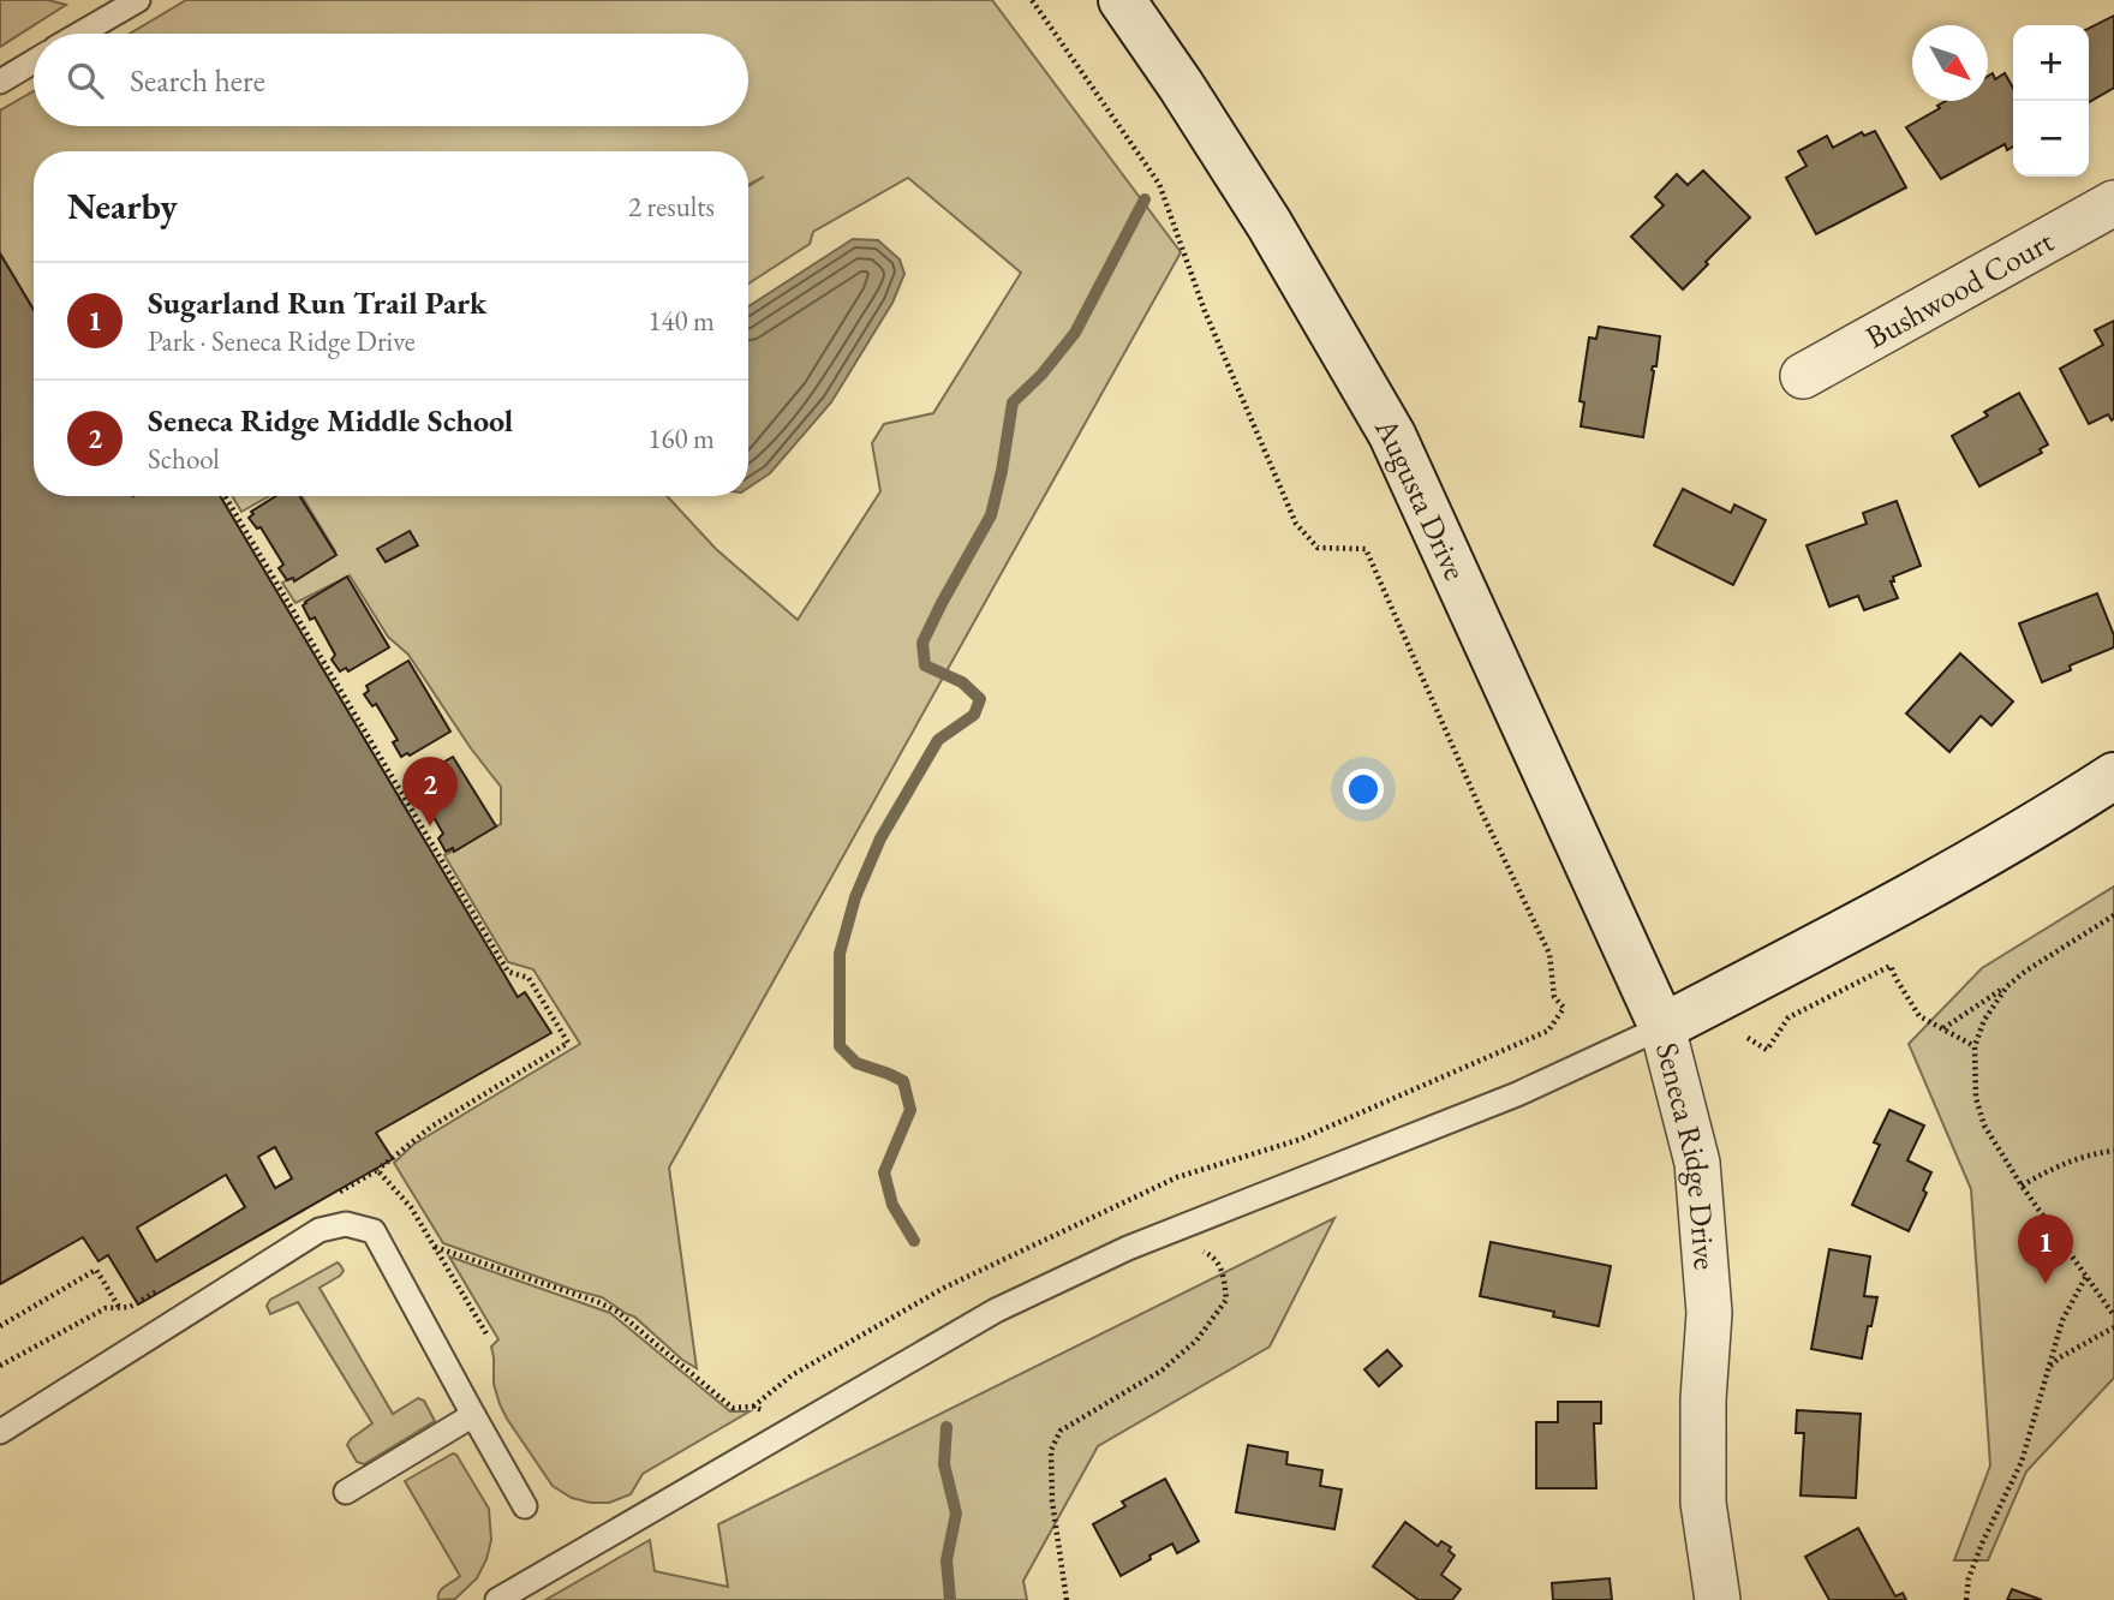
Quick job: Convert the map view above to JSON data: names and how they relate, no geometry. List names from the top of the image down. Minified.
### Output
{"streets":{"street":["Bushwood Court","Augusta Drive","Seneca Ridge Drive"]},"crossings":[["Augusta Drive","Seneca Ridge Drive"]],"north":"bottom right","page":{"map_buttons":["+","−"],"search":"Search here","heading":["Nearby","2 results"],"list":[{"mark":"1","name":"Sugarland Run Trail Park","note":"Park · Seneca Ridge Drive","value":"140 m"},{"mark":"2","name":"Seneca Ridge Middle School","note":"School","value":"160 m"}],"pins":["2","1"]}}
